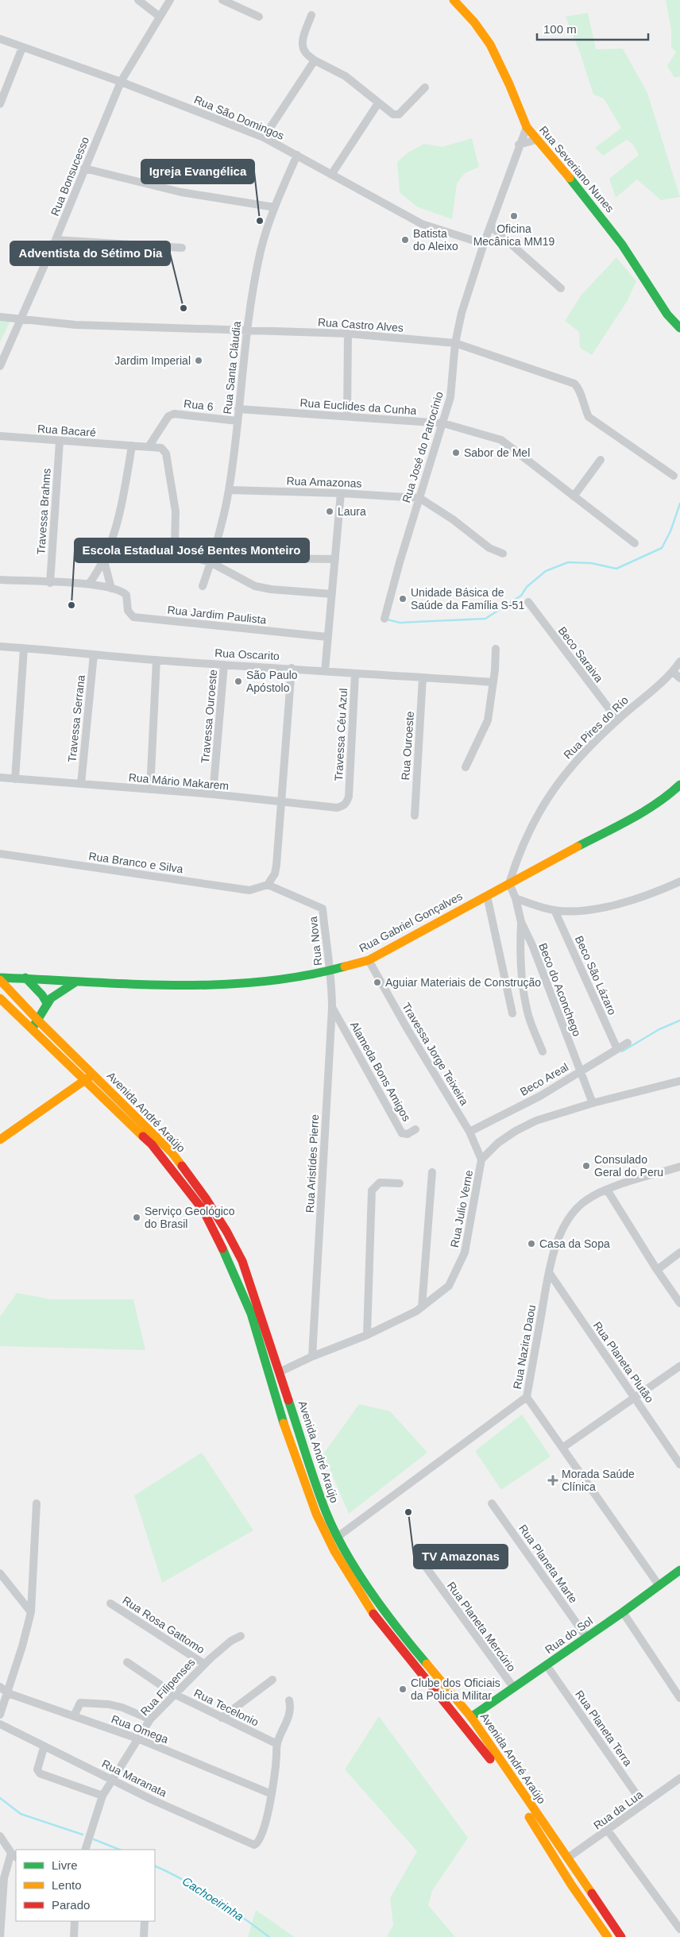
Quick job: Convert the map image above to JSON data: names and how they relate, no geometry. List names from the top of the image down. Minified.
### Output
{"streets":{"main road":["Rua Severiano Nunes","Rua Gabriel Gonçalves","Avenida André Araújo","Rua do Sol"],"street":["Rua São Domingos","Rua Bonsucesso","Rua Castro Alves","Rua Santa Cláudia","Rua 6","Rua Euclides da Cunha","Rua Bacaré","Rua José do Patrocínio","Rua Amazonas","Travessa Brahms","Rua Jardim Paulista","Rua Oscarito","Beco Saraiva","Travessa Ouroeste","Travessa Serrana","Rua Pires do Río","Travessa Céu Azul","Rua Ouroeste","Rua Mário Makarem","Rua Branco e Silva","Rua Nova","Beco São Lázaro","Beco do Aconchego","Travessa Jorge Teixeira","Alameda Bons Amigos","Beco Areal","Rua Aristídes Pierre","Rua Julio Verne","Rua Nazira Daou","Rua Planeta Plutão","Rua Planeta Marte","Rua Rosa Gattomo","Rua Planeta Mercúrio","Rua Filipenses","Rua Tecelonio","Rua Planeta Terra","Rua Omega","Rua Maranata","Rua da Lua"]},"crossings":[["Rua São Domingos","Rua Bonsucesso"],["Rua São Domingos","Rua Santa Cláudia"],["Rua São Domingos","Rua José do Patrocínio"],["Rua Severiano Nunes","Rua José do Patrocínio"],["Rua Bonsucesso","Rua Castro Alves"],["Rua Castro Alves","Rua Santa Cláudia"],["Rua Castro Alves","Rua José do Patrocínio"],["Rua Santa Cláudia","Rua 6"],["Rua Santa Cláudia","Rua Euclides da Cunha"],["Rua Santa Cláudia","Rua Amazonas"],["Rua 6","Rua Bacaré"],["Rua Euclides da Cunha","Rua José do Patrocínio"],["Rua Bacaré","Travessa Brahms"],["Rua José do Patrocínio","Rua Amazonas"],["Rua Oscarito","Travessa Ouroeste"],["Rua Oscarito","Travessa Serrana"],["Rua Oscarito","Travessa Céu Azul"],["Rua Oscarito","Rua Ouroeste"],["Beco Saraiva","Rua Pires do Río"],["Travessa Ouroeste","Rua Mário Makarem"],["Travessa Serrana","Rua Mário Makarem"],["Rua Pires do Río","Rua Gabriel Gonçalves"],["Rua Pires do Río","Beco do Aconchego"],["Travessa Céu Azul","Rua Mário Makarem"],["Rua Branco e Silva","Rua Nova"],["Rua Gabriel Gonçalves","Rua Nova"],["Rua Gabriel Gonçalves","Beco do Aconchego"],["Rua Gabriel Gonçalves","Travessa Jorge Teixeira"],["Rua Gabriel Gonçalves","Avenida André Araújo"],["Rua Gabriel Gonçalves","Rua Aristídes Pierre"],["Rua Nova","Rua Aristídes Pierre"],["Beco São Lázaro","Beco Areal"],["Beco do Aconchego","Beco Areal"],["Beco do Aconchego","Rua Julio Verne"],["Travessa Jorge Teixeira","Beco Areal"],["Travessa Jorge Teixeira","Rua Julio Verne"],["Alameda Bons Amigos","Rua Aristídes Pierre"],["Avenida André Araújo","Rua Julio Verne"],["Avenida André Araújo","Rua Nazira Daou"],["Avenida André Araújo","Rua do Sol"],["Avenida André Araújo","Rua da Lua"],["Rua Aristídes Pierre","Rua Julio Verne"],["Rua Nazira Daou","Rua Planeta Plutão"],["Rua Planeta Marte","Rua do Sol"],["Rua Rosa Gattomo","Rua Filipenses"],["Rua Planeta Mercúrio","Rua do Sol"],["Rua do Sol","Rua Planeta Terra"],["Rua Filipenses","Rua Tecelonio"],["Rua Filipenses","Rua Omega"],["Rua Filipenses","Rua Maranata"],["Rua Planeta Terra","Rua da Lua"],["Rua Omega","Rua Maranata"]],"water":["Cachoeirinha"],"places":{"other":["Oficina Mecânica MM19","Igreja Evangélica","Batista do Aleixo","Adventista do Sétimo Dia","Jardim Imperial","Sabor de Mel","Laura","Unidade Básica de Saúde da Família S-51","Escola Estadual José Bentes Monteiro","São Paulo Apóstolo","Aguiar Materiais de Construção","Consulado Geral do Peru","Serviço Geológico do Brasil","Casa da Sopa","TV Amazonas","Clube dos Oficiais da Policia Militar"],"health":["Morada Saúde Clínica"]},"legend":["Livre","Lento","Parado"],"scale_bar":"100 m"}
